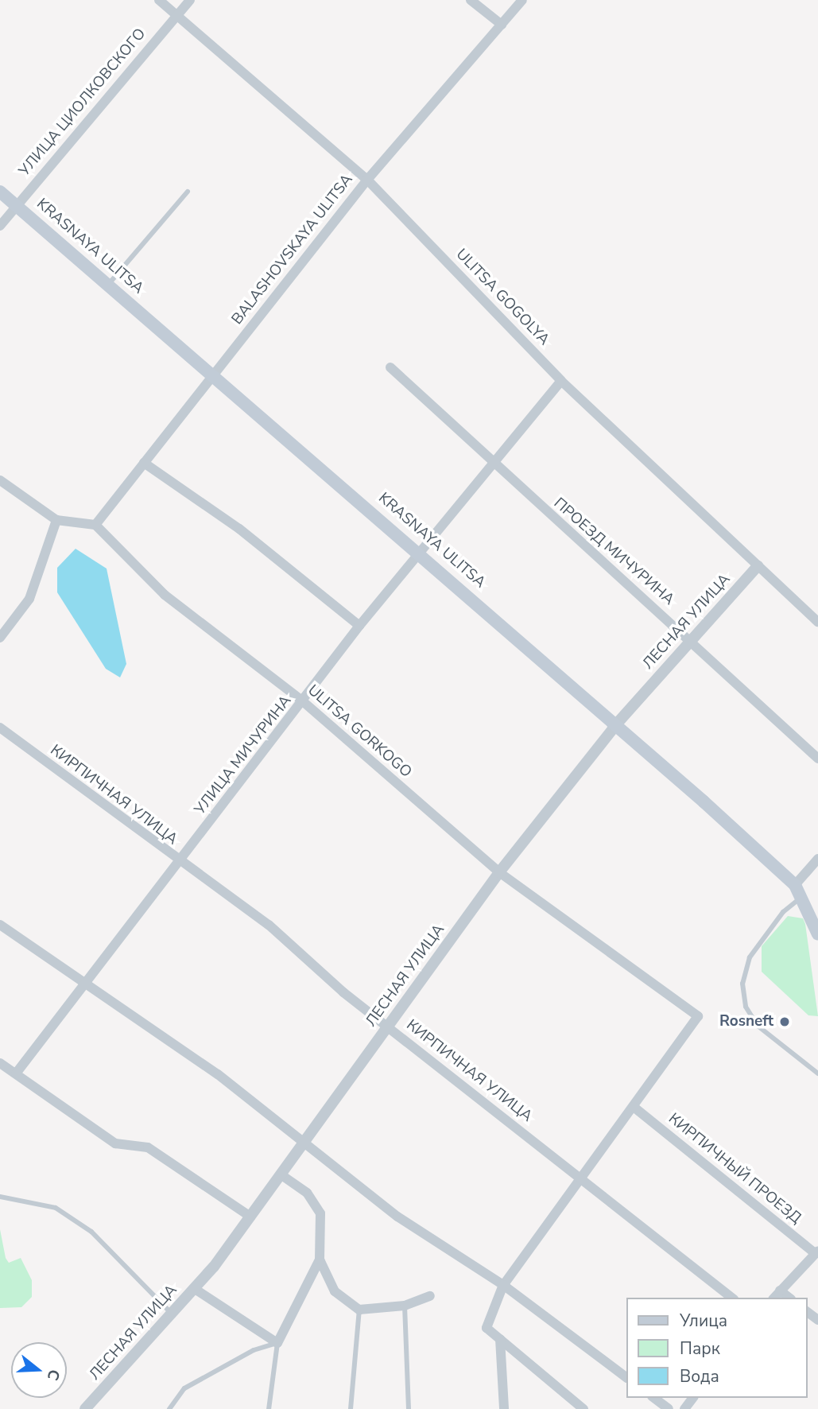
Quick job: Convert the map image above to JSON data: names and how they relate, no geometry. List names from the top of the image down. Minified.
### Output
{"streets":{"main road":["KRASNAYA ULITSA"],"street":["УЛИЦА ЦИОЛКОВСКОГО","BALASHOVSKAYA ULITSA","ULITSA GOGOLYA","ПРОЕЗД МИЧУРИНА","ЛЕСНАЯ УЛИЦА","ULITSA GORKOGO","УЛИЦА МИЧУРИНА","КИРПИЧНАЯ УЛИЦА","КИРПИЧНЫЙ ПРОЕЗД"]},"crossings":[["УЛИЦА ЦИОЛКОВСКОГО","KRASNAYA ULITSA"],["УЛИЦА ЦИОЛКОВСКОГО","ULITSA GOGOLYA"],["KRASNAYA ULITSA","BALASHOVSKAYA ULITSA"],["KRASNAYA ULITSA","ЛЕСНАЯ УЛИЦА"],["KRASNAYA ULITSA","УЛИЦА МИЧУРИНА"],["BALASHOVSKAYA ULITSA","ULITSA GOGOLYA"],["BALASHOVSKAYA ULITSA","ULITSA GORKOGO"],["ULITSA GOGOLYA","ЛЕСНАЯ УЛИЦА"],["ULITSA GOGOLYA","УЛИЦА МИЧУРИНА"],["ПРОЕЗД МИЧУРИНА","ЛЕСНАЯ УЛИЦА"],["ПРОЕЗД МИЧУРИНА","УЛИЦА МИЧУРИНА"],["ЛЕСНАЯ УЛИЦА","ULITSA GORKOGO"],["ЛЕСНАЯ УЛИЦА","КИРПИЧНАЯ УЛИЦА"],["ULITSA GORKOGO","УЛИЦА МИЧУРИНА"],["ULITSA GORKOGO","КИРПИЧНЫЙ ПРОЕЗД"],["УЛИЦА МИЧУРИНА","КИРПИЧНАЯ УЛИЦА"]],"places":["Rosneft"],"legend":["Улица","Парк","Вода"],"north":"right"}
